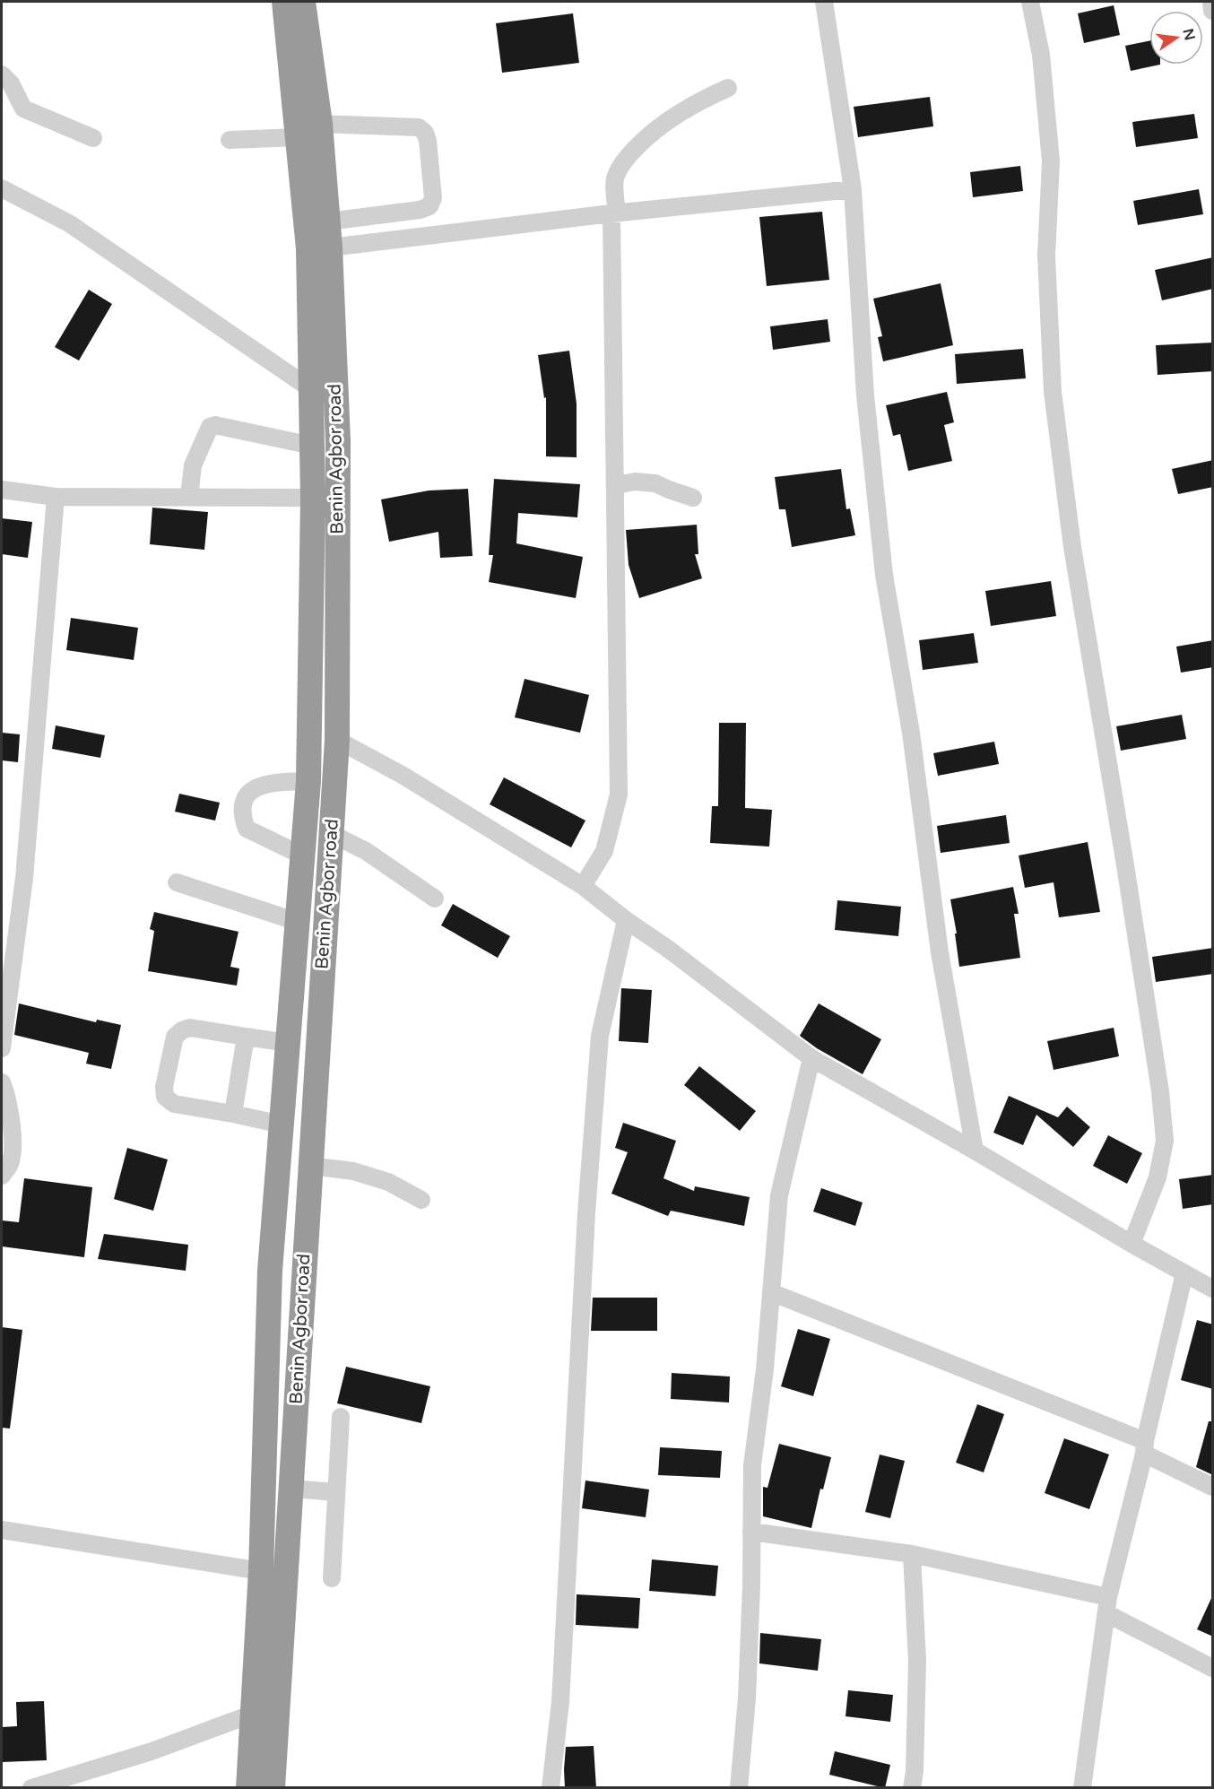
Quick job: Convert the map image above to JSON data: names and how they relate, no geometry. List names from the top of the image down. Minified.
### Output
{"streets":{"highway":["Benin Agbor road"]},"north":"right"}
